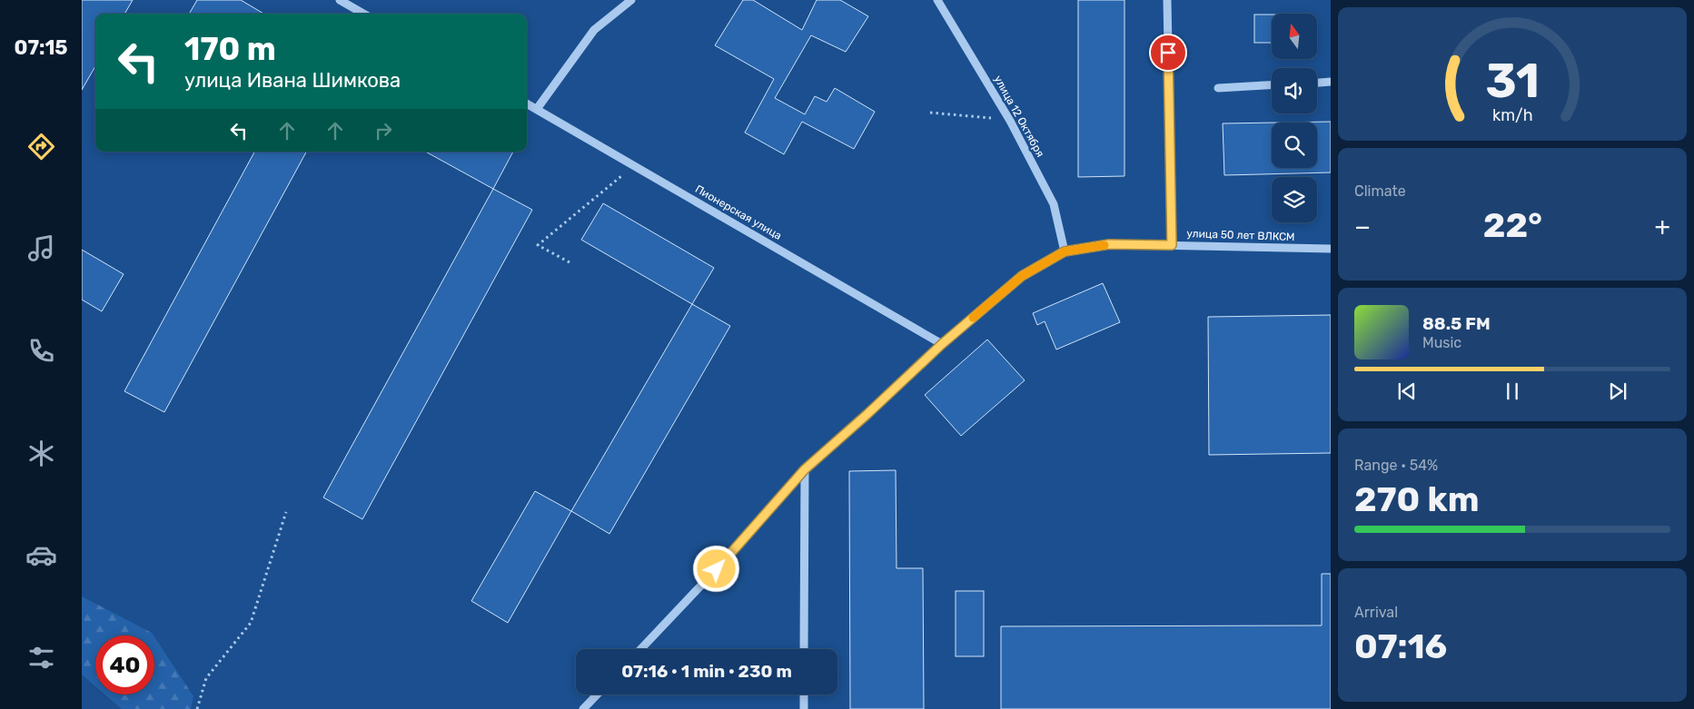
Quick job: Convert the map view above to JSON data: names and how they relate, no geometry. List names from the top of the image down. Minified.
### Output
{"streets":{"street":["улица 12 Октября","Пионерская улица","улица 50 лет ВЛКСМ"]},"crossings":[["улица 12 Октября","улица 50 лет ВЛКСМ"],["Пионерская улица","улица 50 лет ВЛКСМ"]],"north":"top","page":{"tabs":"07:15","turn":["170 m","улица Ивана Шимкова"],"tile":["Climate",["Range · 54%","270 km"],["Arrival","07:16"]],"heat":["−","22°","+"],"song":["88.5 FM","Music"],"limit":"40","trip":"07:16 · 1 min · 230 m","gauge":["31","km/h"]}}
